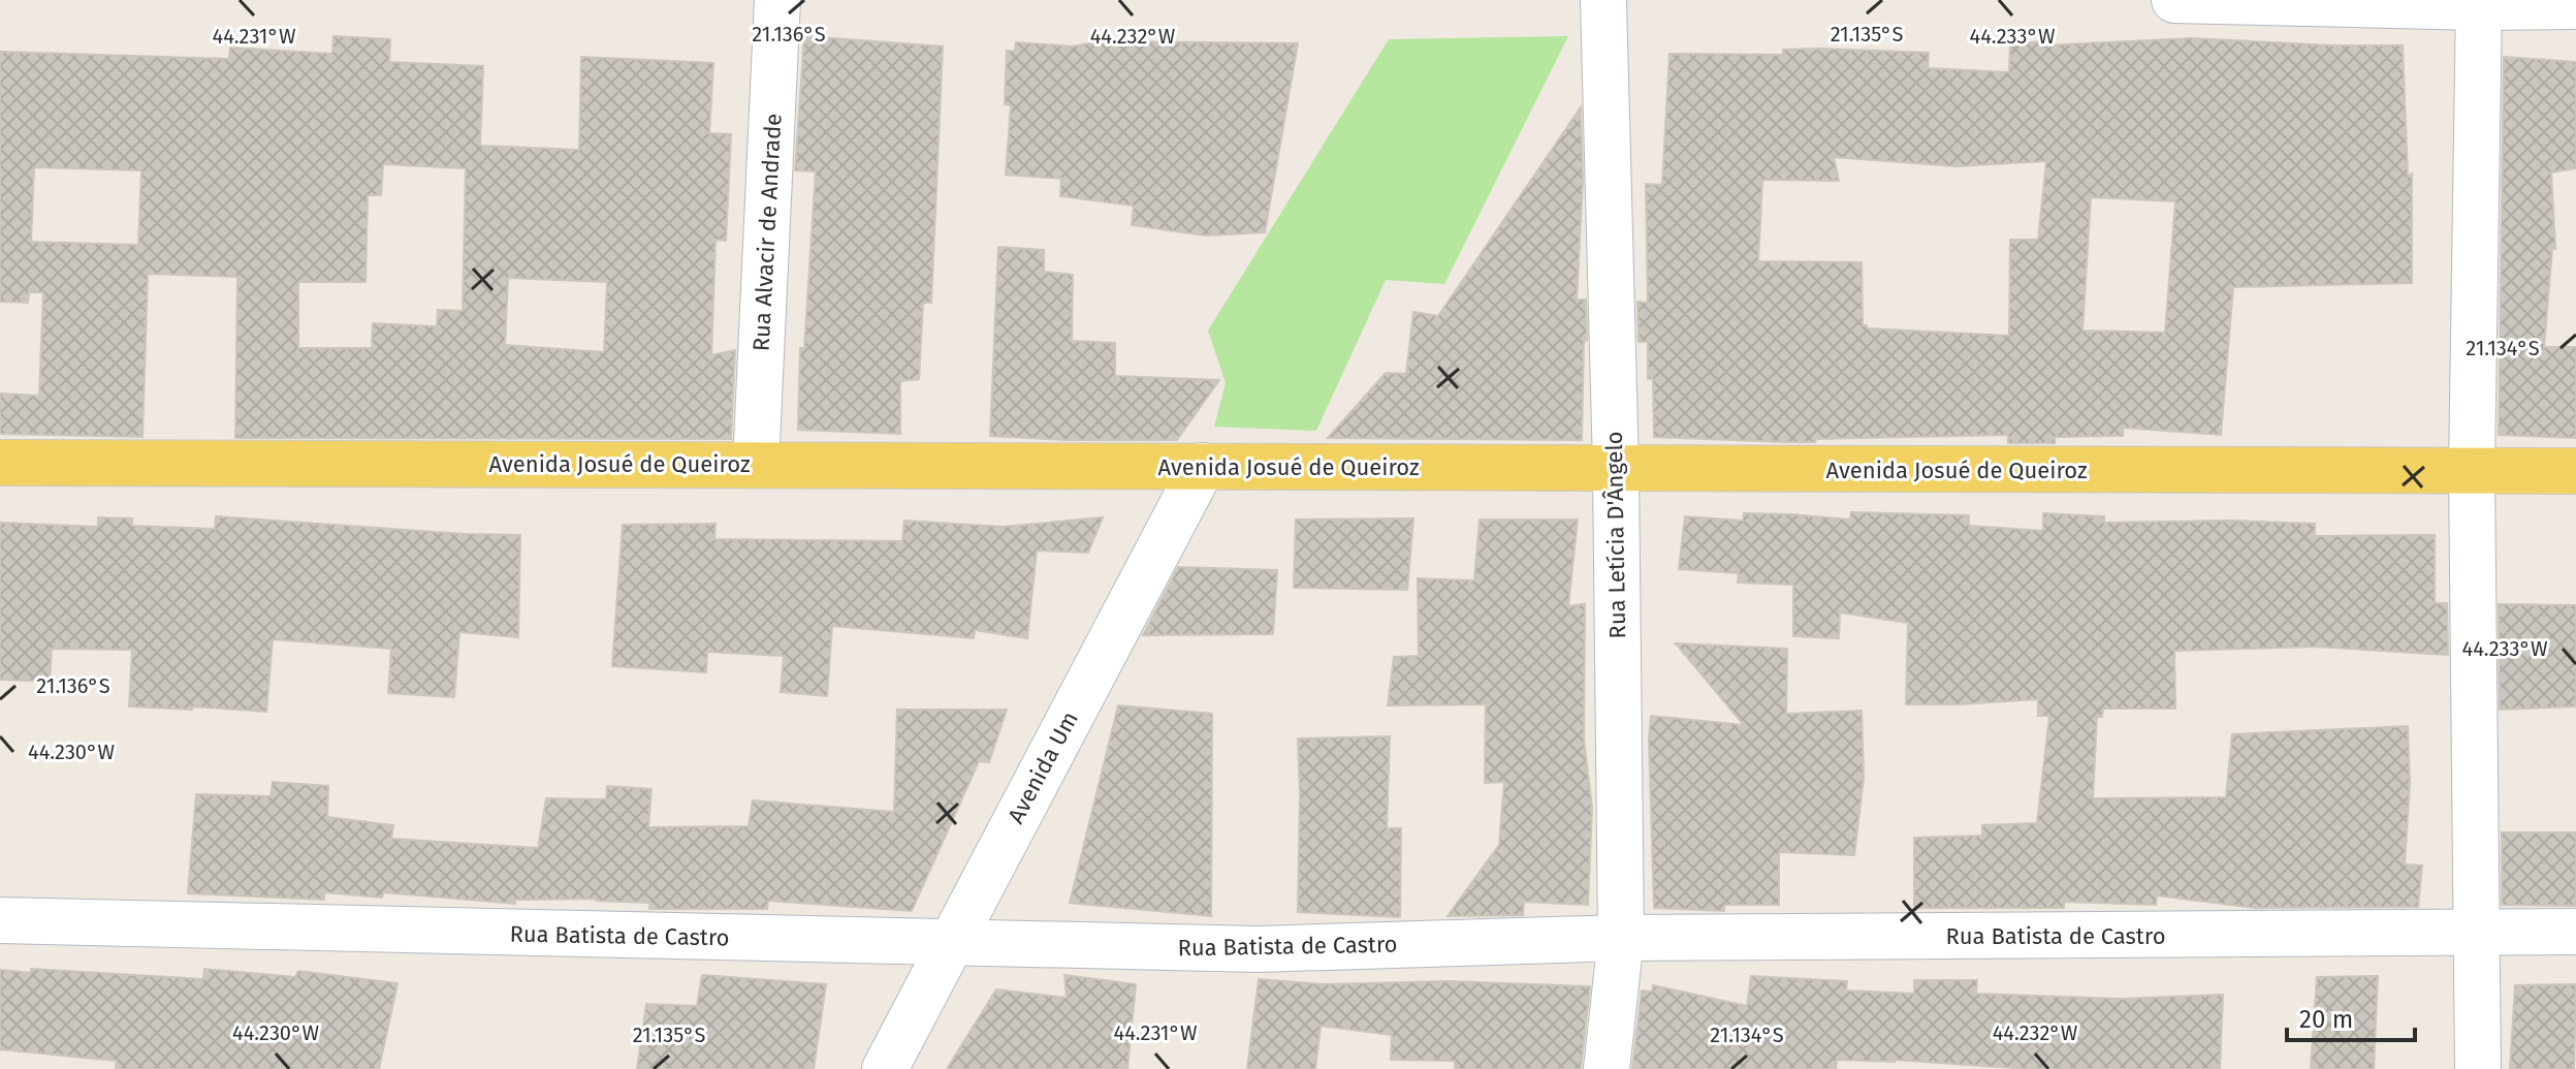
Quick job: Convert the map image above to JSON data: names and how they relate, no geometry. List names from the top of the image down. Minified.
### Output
{"streets":{"main road":["Avenida Josué de Queiroz"],"street":["Rua Alvacir de Andrade","Rua Letícia D'Ângelo","Avenida Um","Rua Batista de Castro"]},"crossings":[["Rua Alvacir de Andrade","Avenida Josué de Queiroz"],["Avenida Josué de Queiroz","Rua Letícia D'Ângelo"],["Avenida Josué de Queiroz","Avenida Um"],["Rua Letícia D'Ângelo","Rua Batista de Castro"],["Avenida Um","Rua Batista de Castro"]],"scale_bar":"20 m","coordinates":["21.136°S","21.135°S","44.231°W","44.233°W","44.232°W","21.134°S","44.230°W"]}
